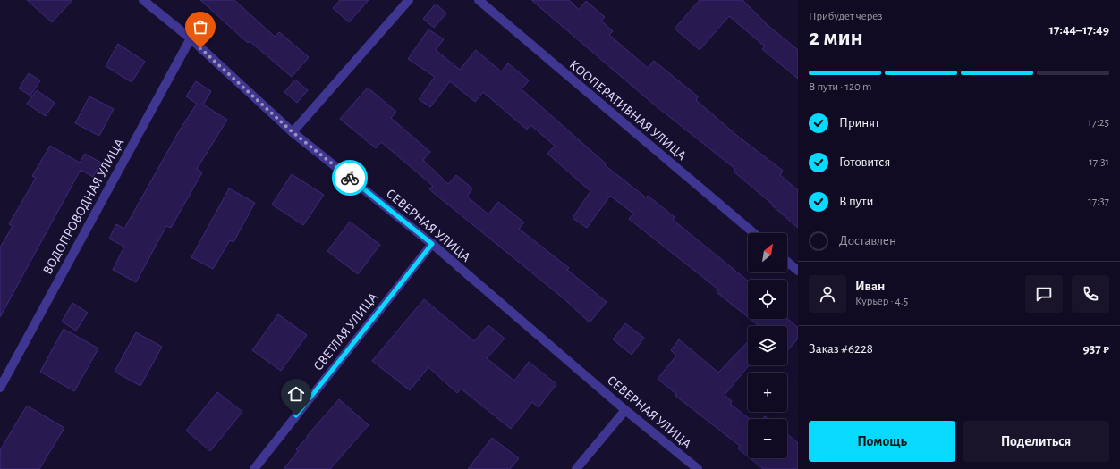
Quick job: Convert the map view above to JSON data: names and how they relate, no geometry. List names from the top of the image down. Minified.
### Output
{"streets":{"street":["КООПЕРАТИВНАЯ УЛИЦА","ВОДОПРОВОДНАЯ УЛИЦА","СЕВЕРНАЯ УЛИЦА","СВЕТЛАЯ УЛИЦА"]},"crossings":[["ВОДОПРОВОДНАЯ УЛИЦА","СЕВЕРНАЯ УЛИЦА"],["СЕВЕРНАЯ УЛИЦА","СВЕТЛАЯ УЛИЦА"]],"north":"top right","page":{"heading":["2 мин","Прибудет через","17:44–17:49"],"panel":["Иван","Курьер · 4.5","Заказ #6228","937 ₽"],"bar":"В пути · 120 m","list":[["Принят","17:25"],["Готовится","17:31"],["В пути","17:37"],"Доставлен"],"map_buttons":["+","−"],"buttons":["Помощь","Поделиться"]}}
